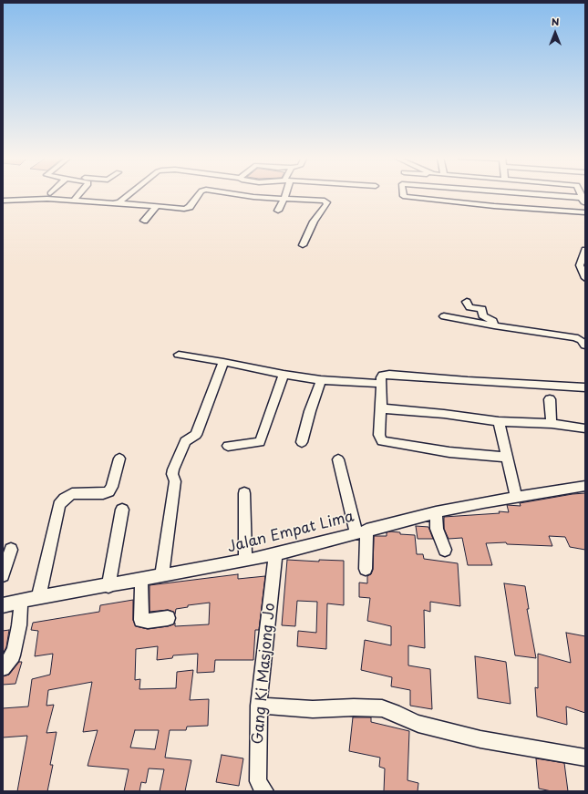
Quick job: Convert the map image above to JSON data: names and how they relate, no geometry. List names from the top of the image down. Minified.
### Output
{"streets":{"street":["Jalan Empat Lima","Gang Ki Masjong Jo"]},"crossings":[["Jalan Empat Lima","Gang Ki Masjong Jo"]],"north":"top"}
